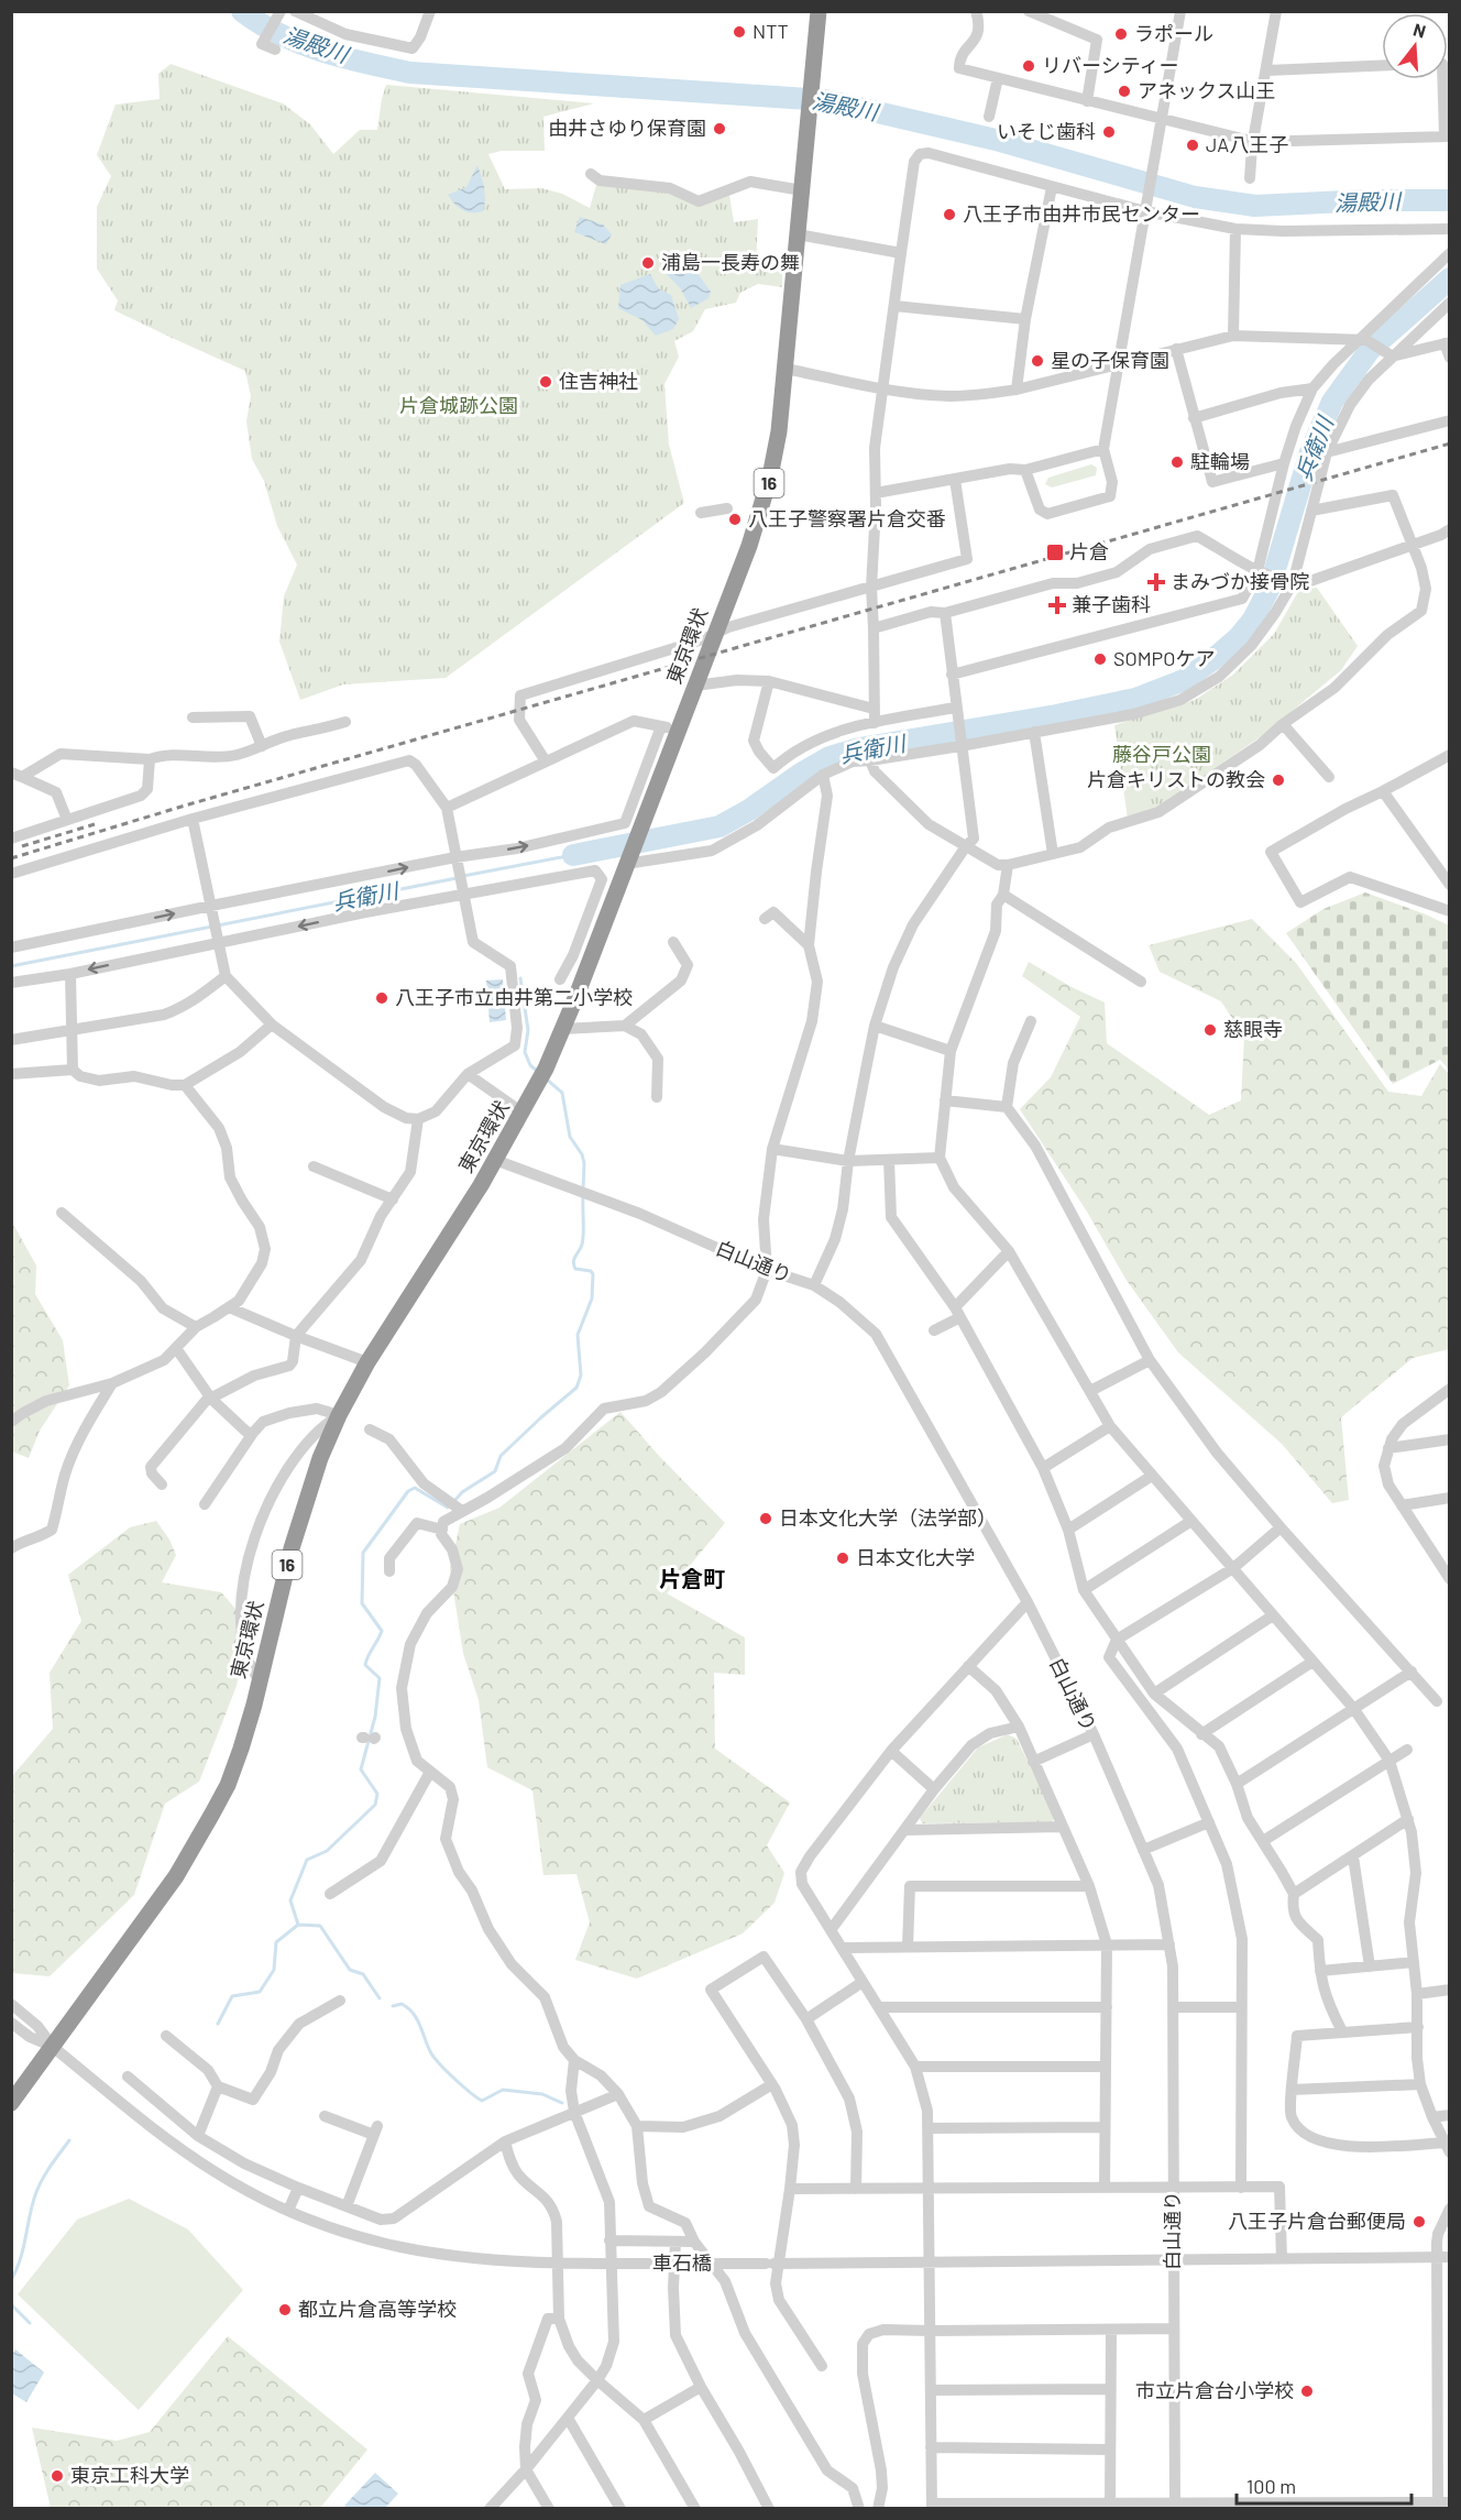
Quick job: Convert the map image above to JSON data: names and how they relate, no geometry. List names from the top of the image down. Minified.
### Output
{"streets":{"highway":["16","東京環状"],"street":["白山通り","車石橋"]},"crossings":[["東京環状","白山通り"],["東京環状","車石橋"],["白山通り","車石橋"]],"districts":["片倉町"],"water":["湯殿川","兵衛川"],"parks":["片倉城跡公園","藤谷戸公園"],"places":{"other":["NTT","ラポール","リバーシティー","アネックス山王","由井さゆり保育園","いそじ歯科","JA八王子","八王子市由井市民センター","浦島一長寿の舞","星の子保育園","住吉神社","駐輪場","八王子警察署片倉交番","SOMPOケア","片倉キリストの教会","八王子市立由井第二小学校","慈眼寺","日本文化大学（法学部）","日本文化大学","八王子片倉台郵便局","都立片倉高等学校","市立片倉台小学校","東京工科大学"],"transit":["片倉"],"health":["まみづか接骨院","兼子歯科"]},"scale_bar":"100 m","north":"top"}
